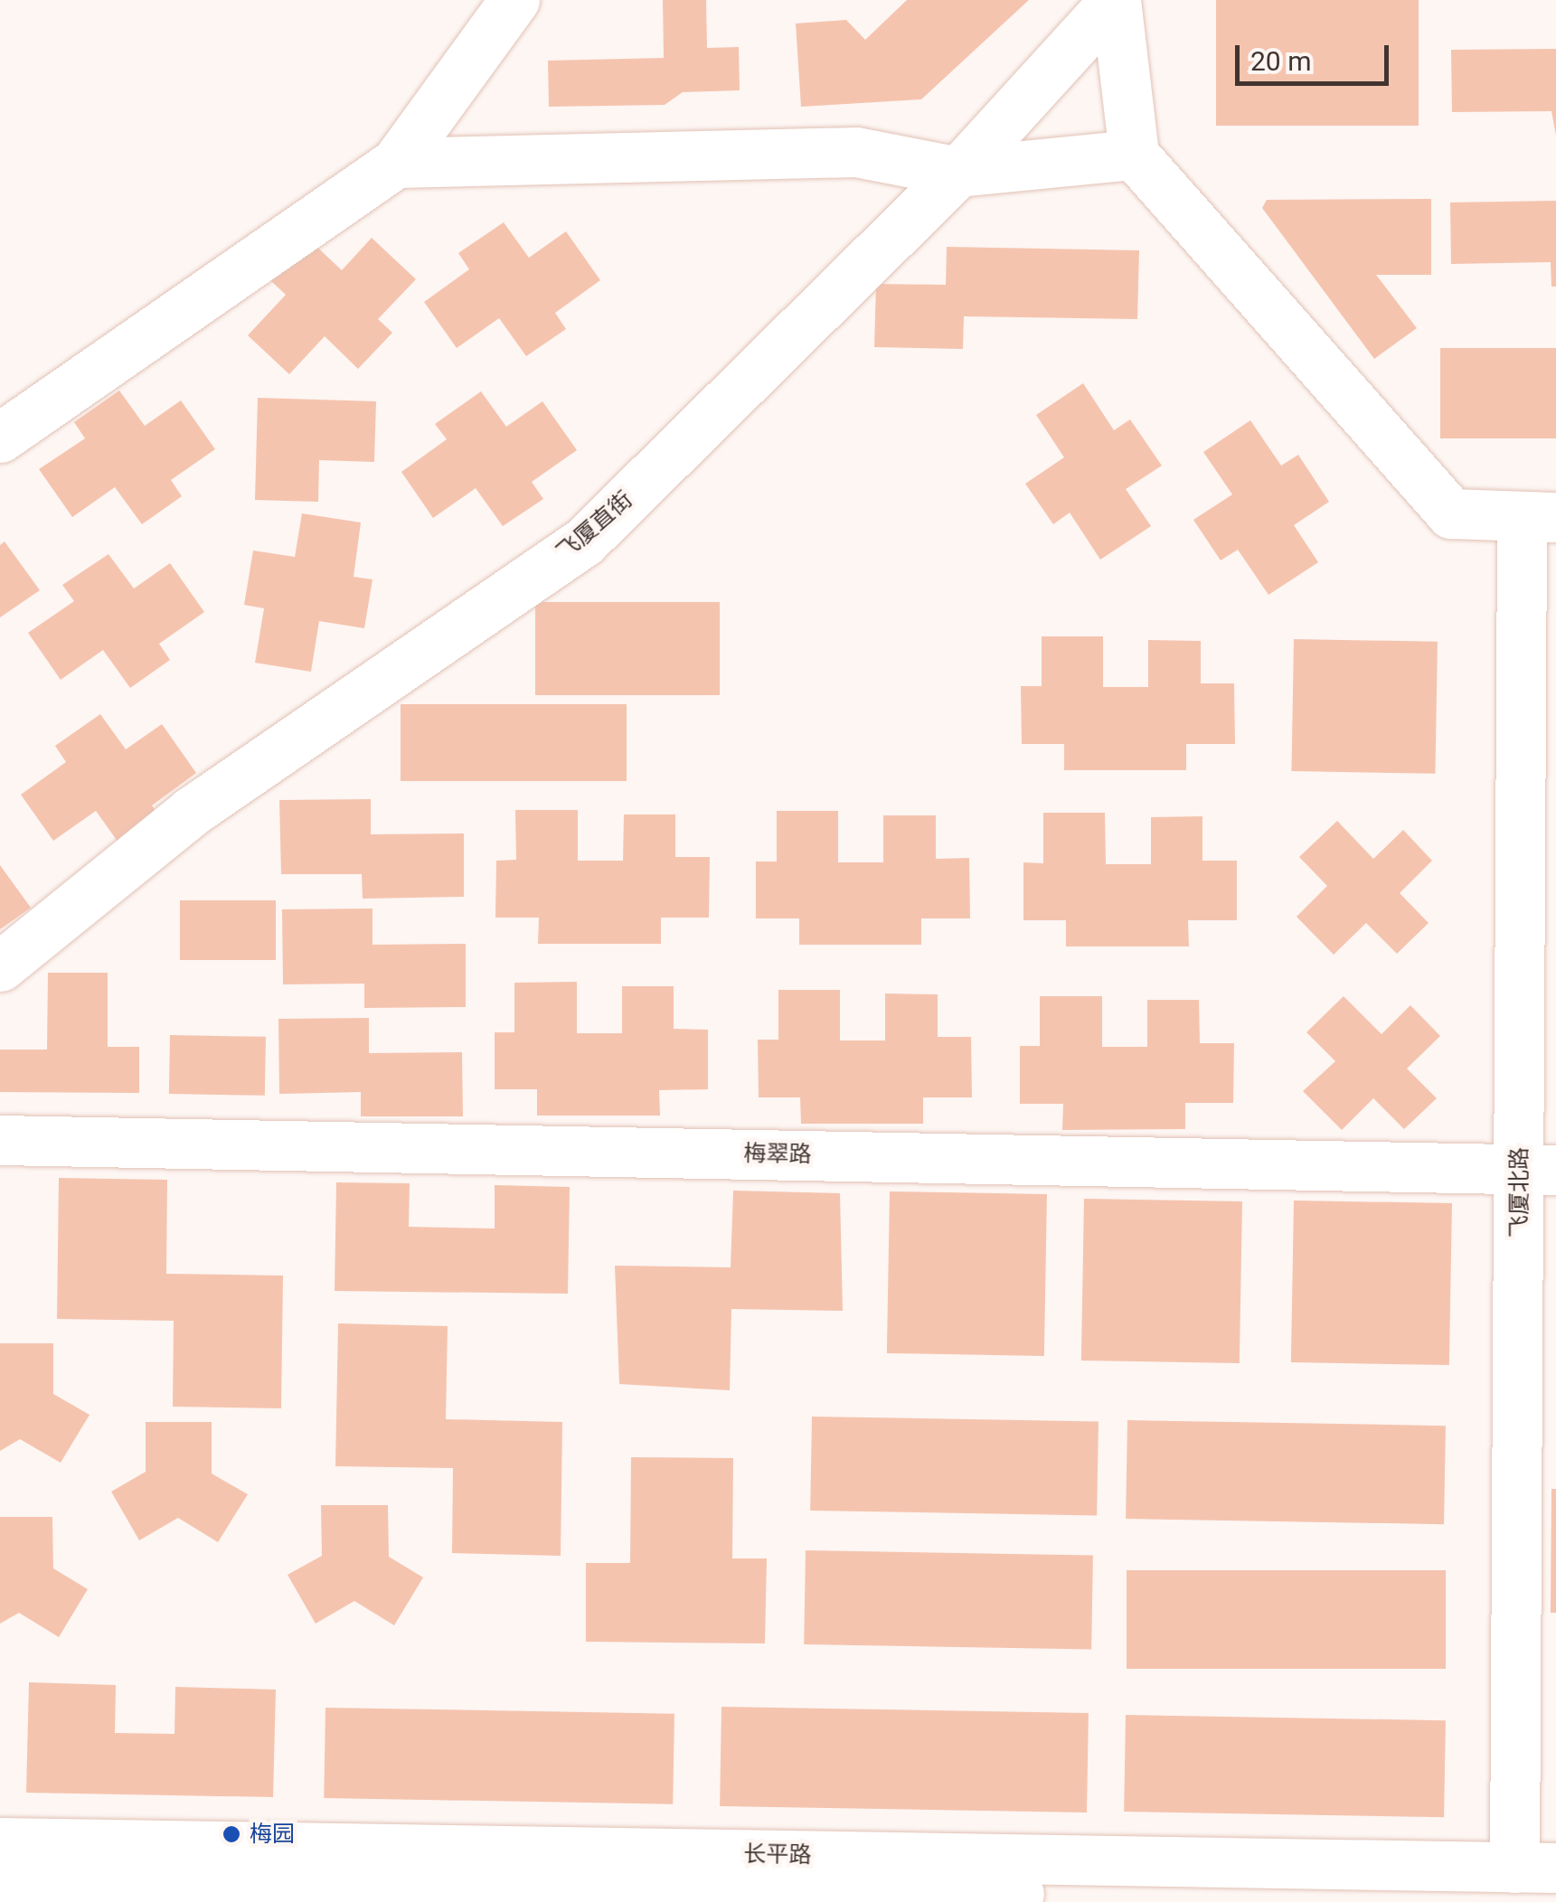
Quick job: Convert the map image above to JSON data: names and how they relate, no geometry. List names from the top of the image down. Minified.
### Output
{"streets":{"street":["飞厦直街","梅翠路","飞厦北路","长平路"]},"crossings":[["梅翠路","飞厦北路"],["飞厦北路","长平路"]],"places":["梅园"],"scale_bar":"20 m"}
